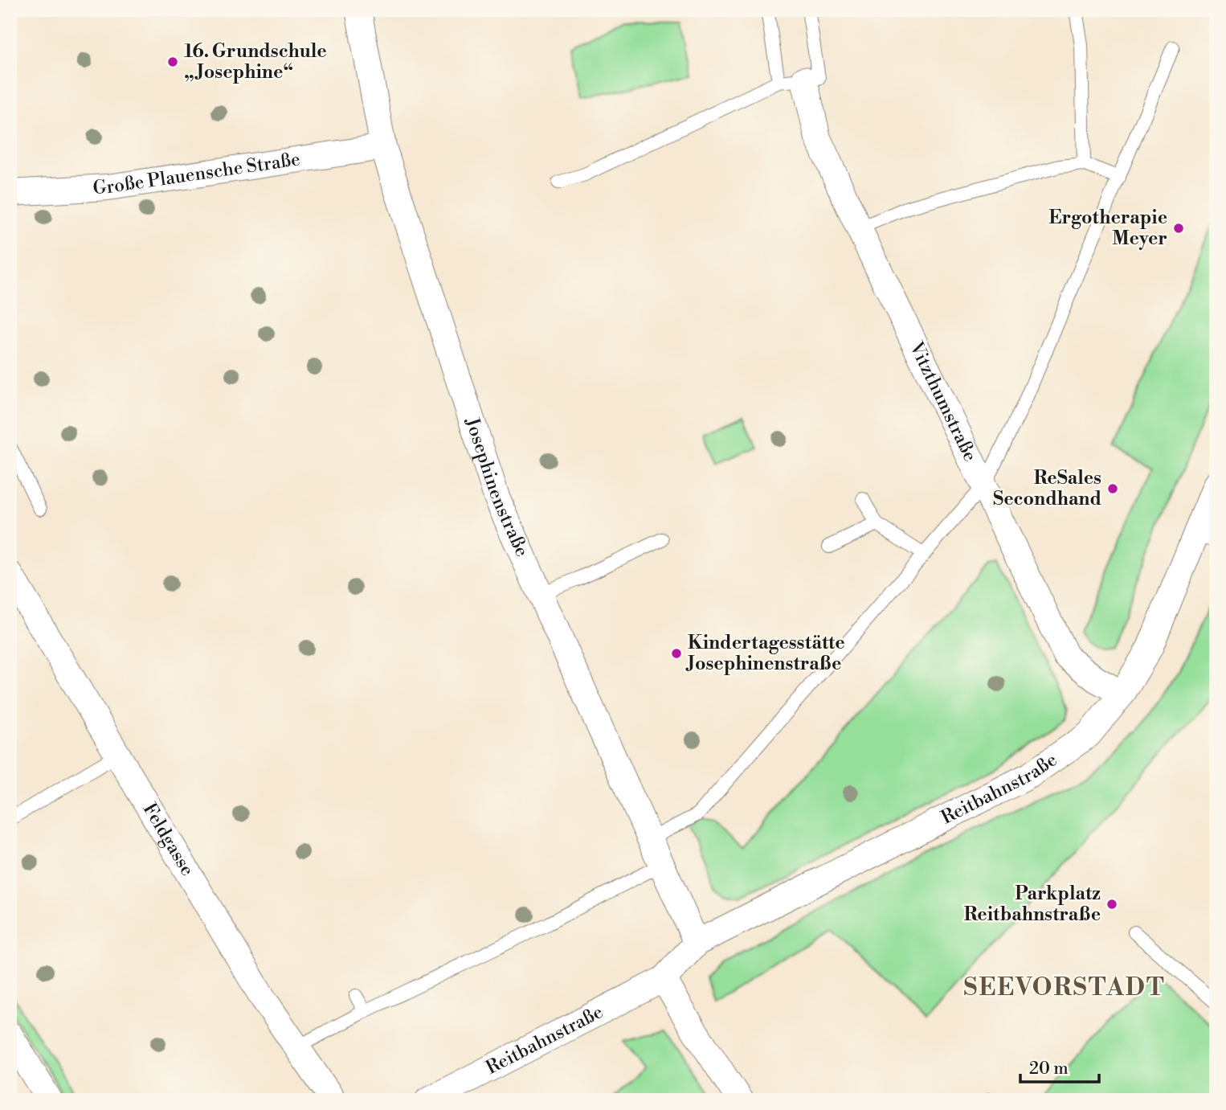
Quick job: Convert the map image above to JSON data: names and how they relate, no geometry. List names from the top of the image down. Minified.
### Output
{"streets":{"street":["Große Plauensche Straße","Vitzthumstraße","Josephinenstraße","Reitbahnstraße","Feldgasse"]},"crossings":[["Große Plauensche Straße","Josephinenstraße"],["Vitzthumstraße","Reitbahnstraße"],["Josephinenstraße","Reitbahnstraße"]],"districts":["SEEVORSTADT"],"places":["16. Grundschule „Josephine“","Ergotherapie Meyer","ReSales Secondhand","Kindertagesstätte Josephinenstraße","Parkplatz Reitbahnstraße"],"scale_bar":"20 m"}
